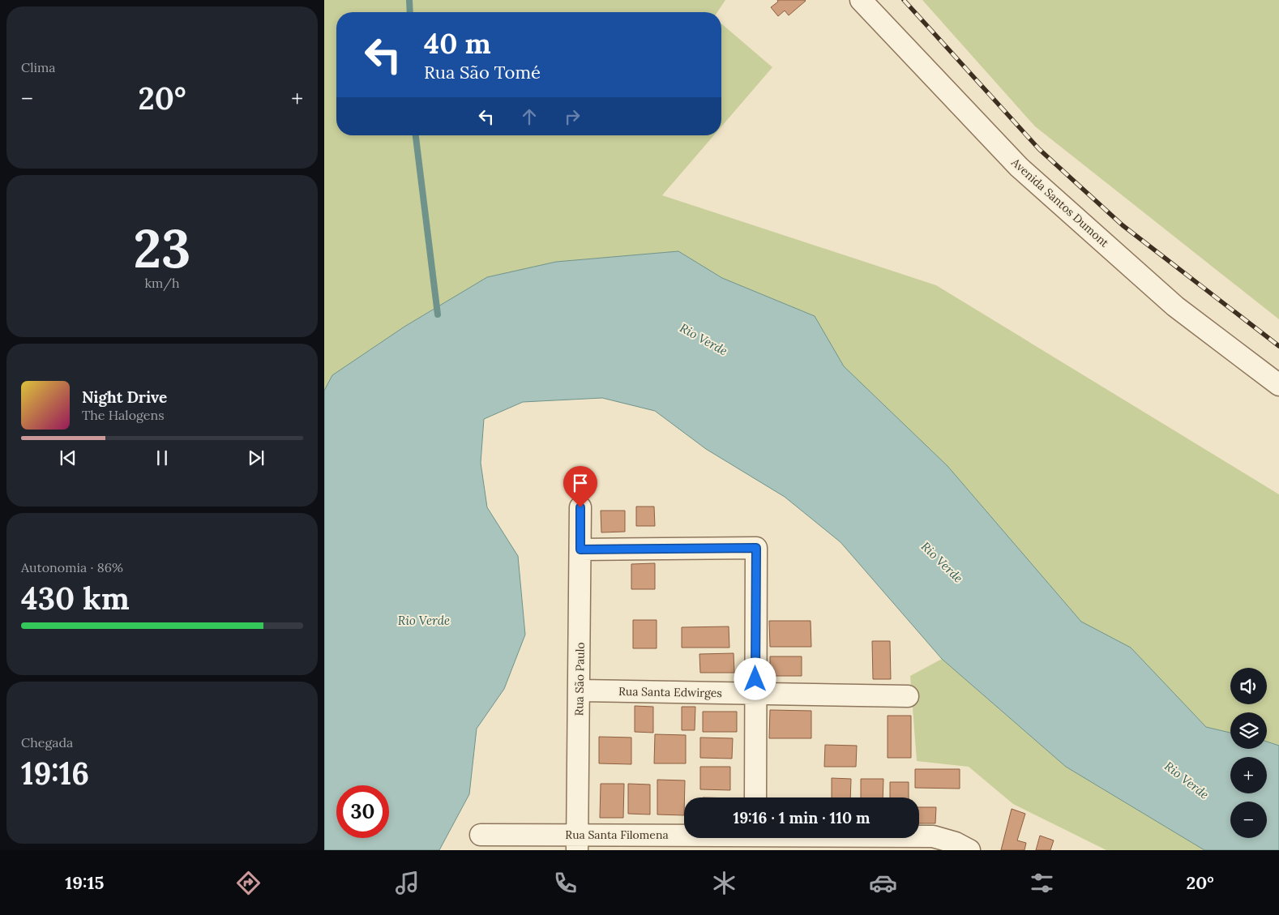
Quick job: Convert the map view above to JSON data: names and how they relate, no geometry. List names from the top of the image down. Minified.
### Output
{"streets":{"street":["Avenida Santos Dumont","Rua São Paulo","Rua Santa Edwirges","Rua Santa Filomena"]},"crossings":[["Rua São Paulo","Rua Santa Edwirges"],["Rua São Paulo","Rua Santa Filomena"]],"water":["Rio Verde"],"page":{"tile":["Clima",["23","km/h"],["Autonomia · 86%","430 km"],["Chegada","19:16"]],"turn":["40 m","Rua São Tomé"],"heat":["−","20°","+"],"song":["Night Drive","The Halogens"],"map_buttons":["+","−"],"limit":"30","trip":"19:16 · 1 min · 110 m","tabs":["19:15","20°"]}}
